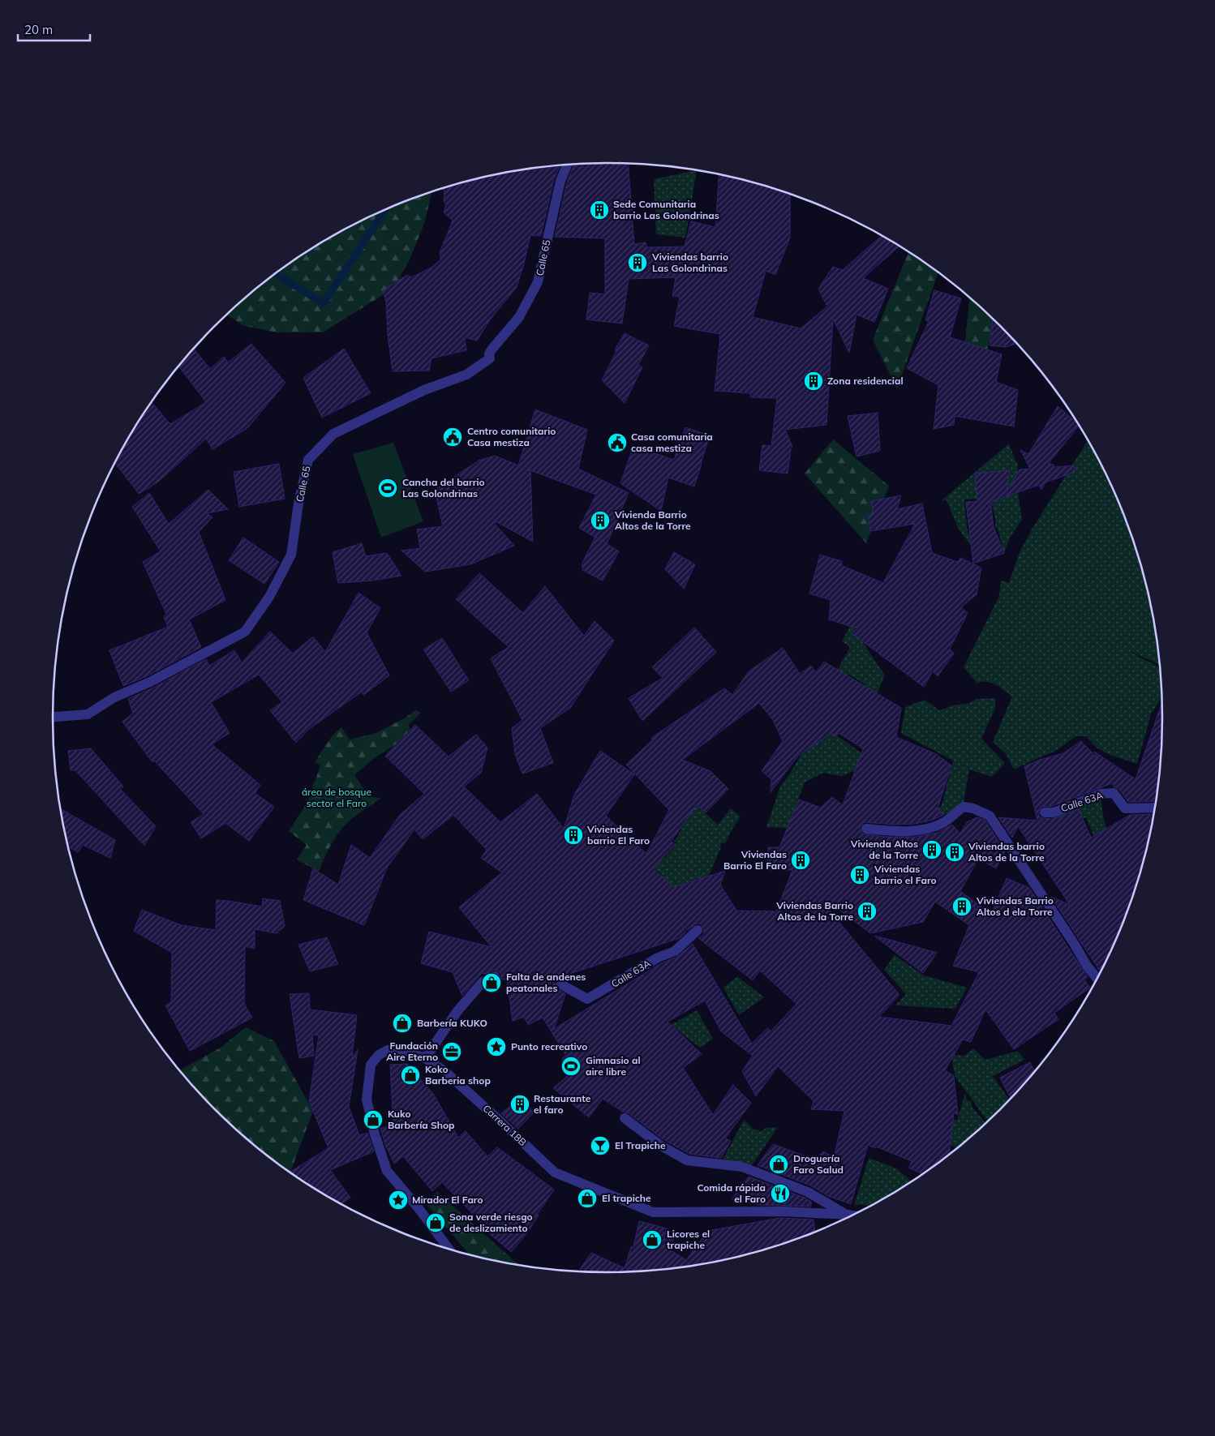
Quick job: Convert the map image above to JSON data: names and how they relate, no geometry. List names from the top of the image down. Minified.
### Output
{"streets":{"street":["Calle 65","Calle 63A","Carrera 18B"]},"parks":["área de bosque sector el Faro"],"places":{"building":["Sede Comunitaria barrio Las Golondrinas","Viviendas barrio Las Golondrinas","Zona residencial","Vivienda Barrio Altos de la Torre","Viviendas barrio El Faro","Vivienda Altos de la Torre","Viviendas barrio Altos de la Torre","Viviendas Barrio El Faro","Viviendas barrio el Faro","Viviendas Barrio Altos d ela Torre","Viviendas Barrio Altos de la Torre","Restaurante el faro"],"public building":["Centro comunitario Casa mestiza","Casa comunitaria casa mestiza"],"sports":["Cancha del barrio Las Golondrinas","Gimnasio al aire libre"],"shop":["Falta de andenes peatonales","Barbería KUKO","Koko Barberia shop","Kuko Barbería Shop","Droguería Faro Salud","El trapiche","Sona verde riesgo de deslizamiento","Licores el trapiche"],"place":["Punto recreativo","Mirador El Faro"],"office":["Fundación Aire Eterno"],"bar":["El Trapiche"],"restaurant":["Comida rápida el Faro"]},"scale_bar":"20 m"}
